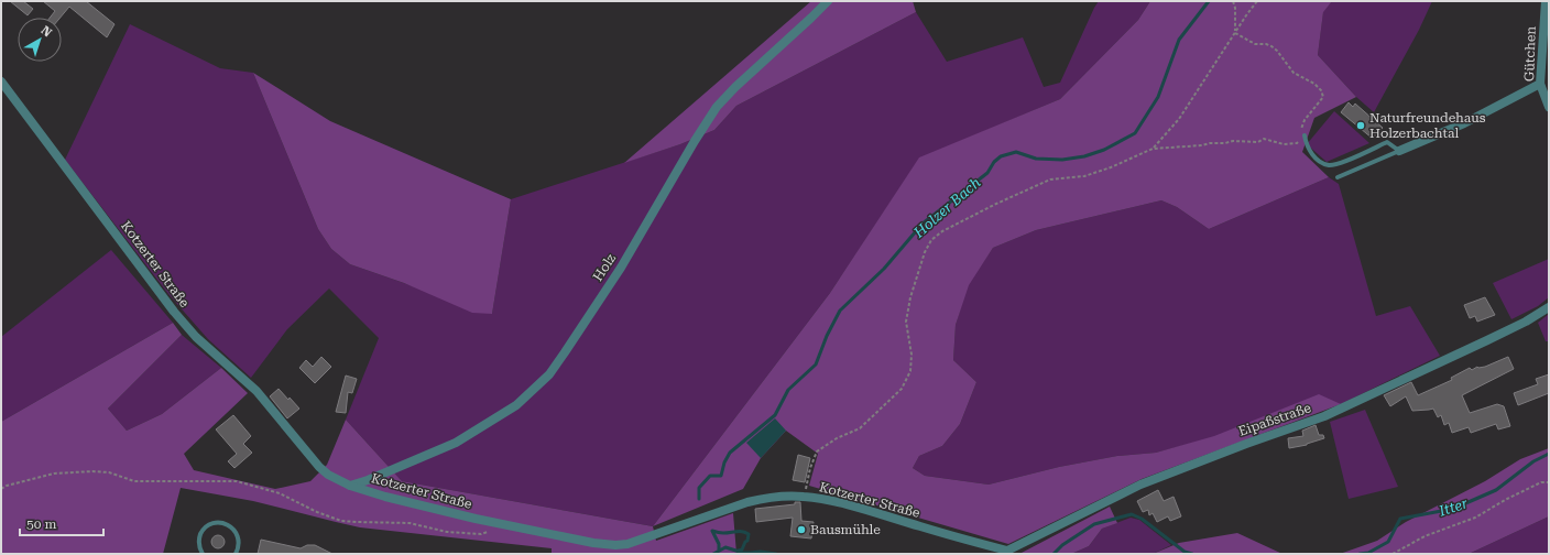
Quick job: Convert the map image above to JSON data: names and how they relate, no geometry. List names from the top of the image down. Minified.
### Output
{"streets":{"street":["Gütchen","Kotzerter Straße","Holz","Eipaßstraße"]},"crossings":[["Kotzerter Straße","Holz"],["Kotzerter Straße","Eipaßstraße"]],"water":["Holzer Bach","Itter"],"places":["Naturfreundehaus Holzerbachtal","Bausmühle"],"scale_bar":"50 m","north":"top right"}
